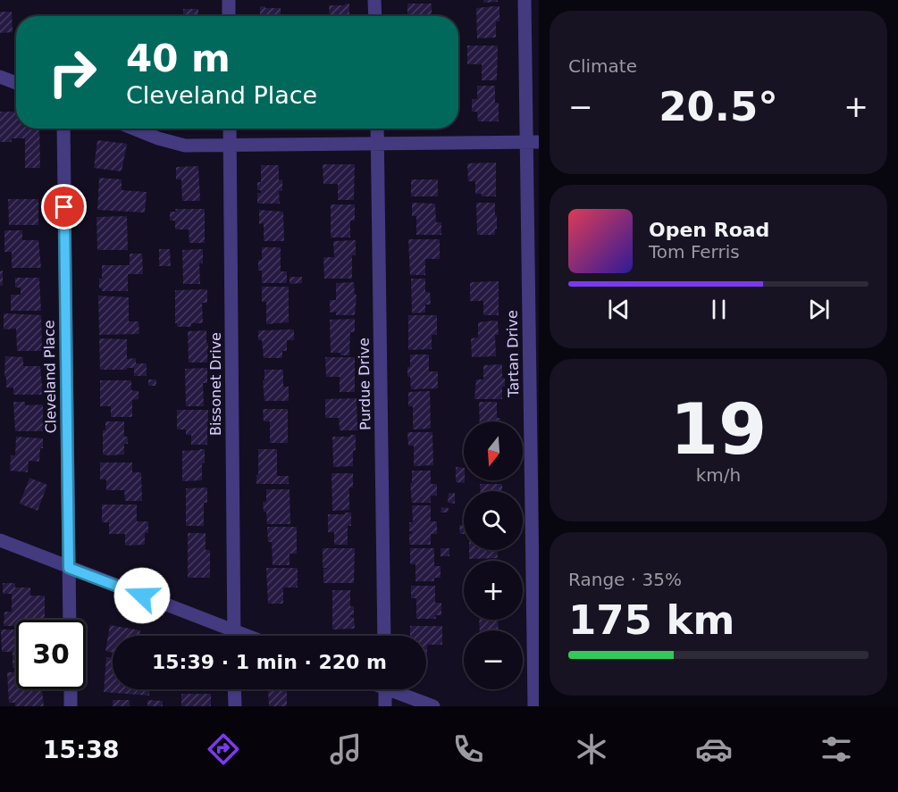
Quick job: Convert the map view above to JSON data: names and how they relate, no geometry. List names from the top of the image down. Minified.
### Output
{"streets":{"street":["Tartan Drive","Cleveland Place","Bissonet Drive","Purdue Drive"]},"north":"bottom","page":{"tile":["Climate",["19","km/h"],["Range · 35%","175 km"]],"turn":["40 m","Cleveland Place"],"heat":["−","20.5°","+"],"song":["Open Road","Tom Ferris"],"map_buttons":["+","−"],"limit":"30","trip":"15:39 · 1 min · 220 m","tabs":"15:38"}}
